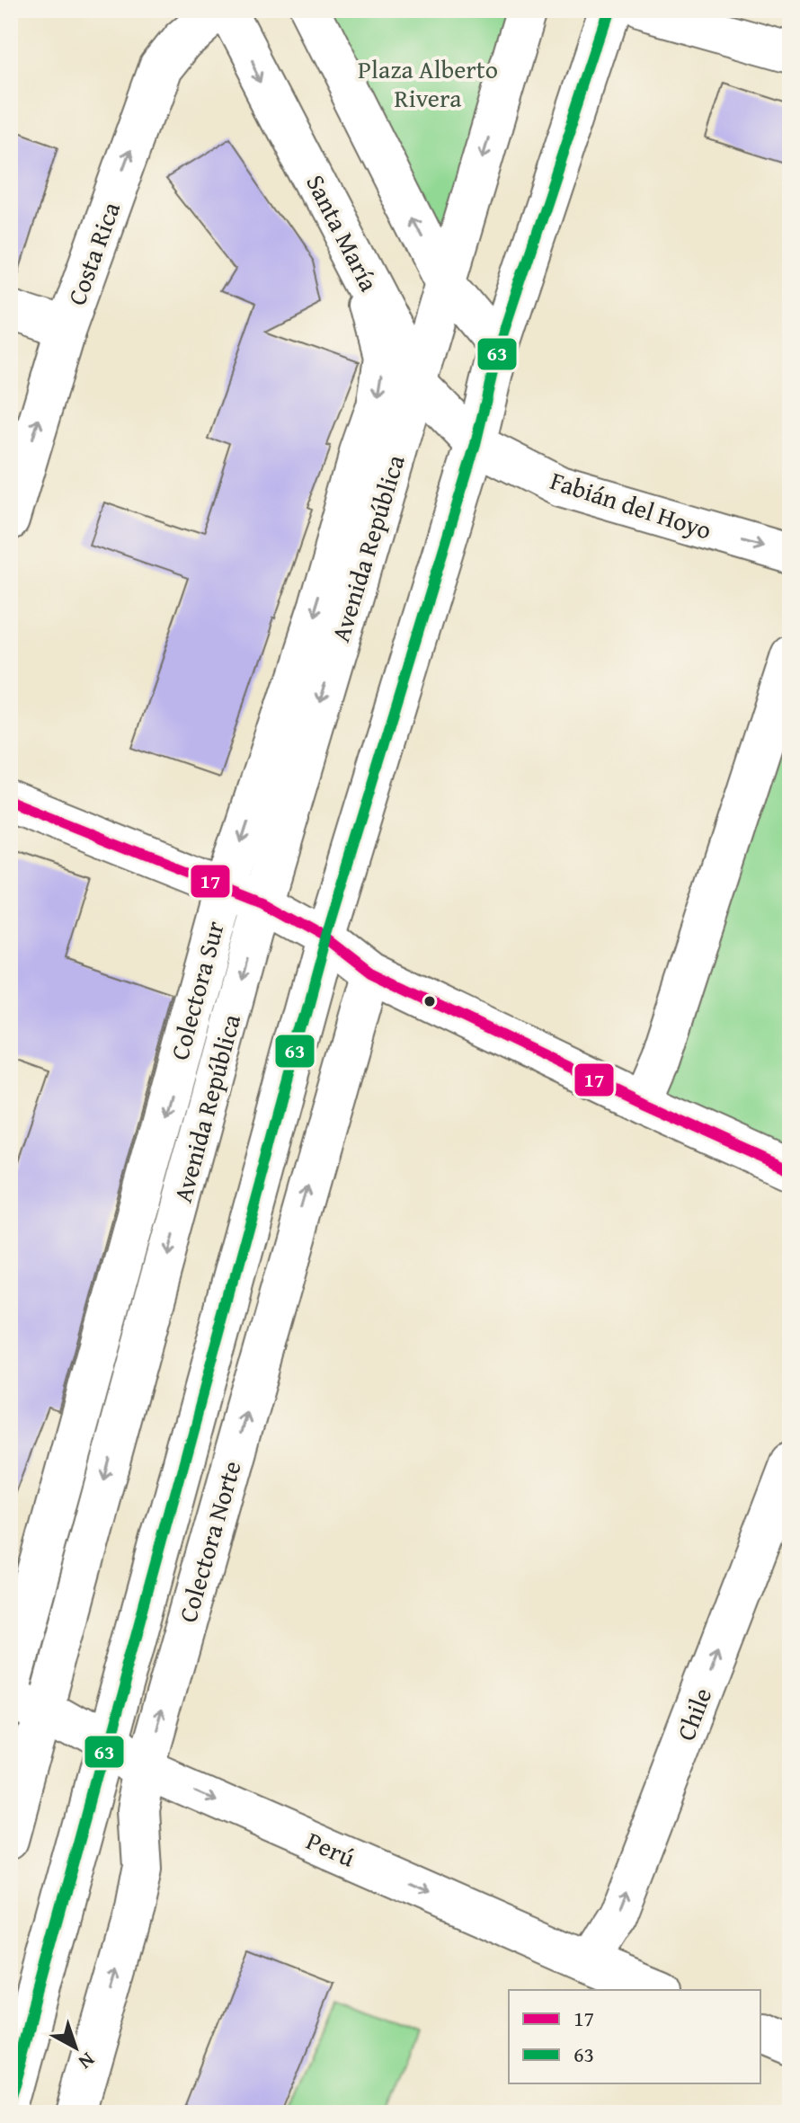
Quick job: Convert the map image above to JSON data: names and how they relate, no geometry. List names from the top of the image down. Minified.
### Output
{"streets":{"street":["Santa María","Costa Rica","Fabián del Hoyo","Avenida República","Colectora Sur","Colectora Norte","Chile","Perú"]},"crossings":[["Santa María","Fabián del Hoyo"],["Santa María","Avenida República"],["Santa María","Colectora Sur"],["Avenida República","Perú"],["Colectora Norte","Perú"],["Chile","Perú"]],"one_way":["Costa Rica","Fabián del Hoyo","Chile","Perú"],"parks":["Plaza Alberto Rivera"],"lines":["transit line 63","transit line 17"],"legend":["17","63"],"north":"bottom right"}
